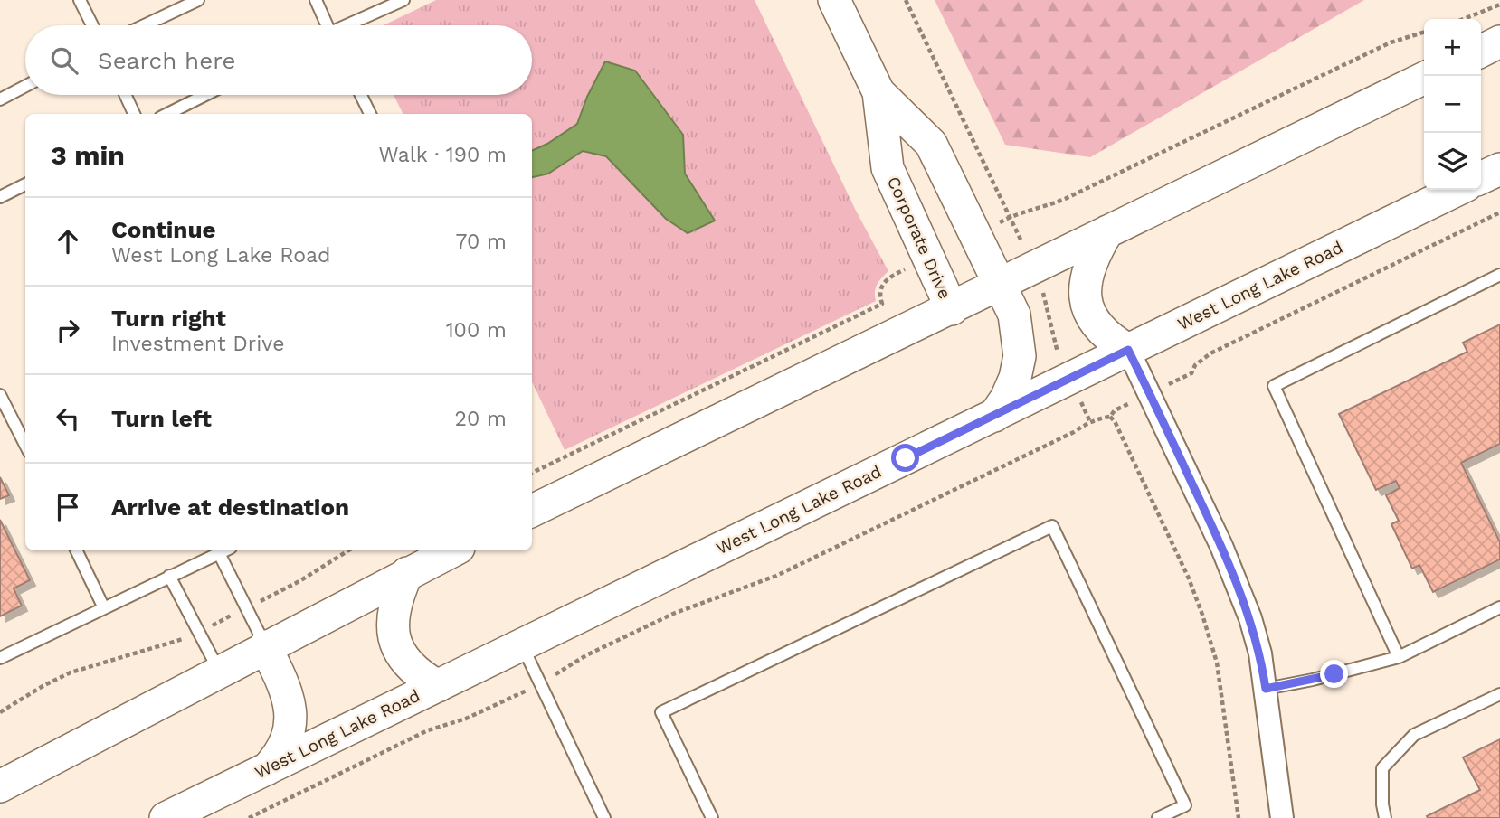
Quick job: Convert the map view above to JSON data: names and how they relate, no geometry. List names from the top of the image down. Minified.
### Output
{"streets":{"main road":["Corporate Drive","West Long Lake Road"]},"crossings":[["Corporate Drive","West Long Lake Road"]],"page":{"map_buttons":["+","−"],"search":"Search here","heading":["3 min","Walk · 190 m"],"list":[["Continue","West Long Lake Road","70 m"],["Turn right","Investment Drive","100 m"],["Turn left","20 m"],"Arrive at destination"]}}
